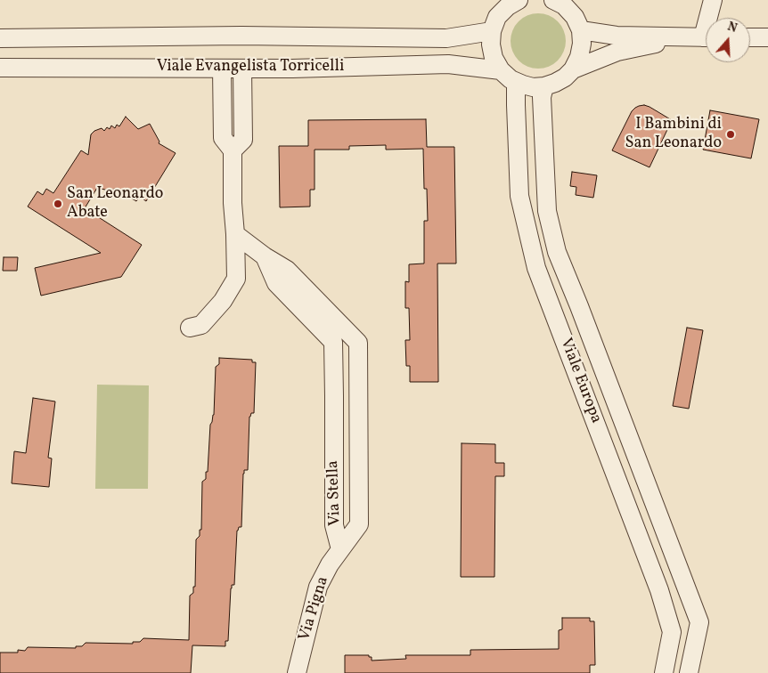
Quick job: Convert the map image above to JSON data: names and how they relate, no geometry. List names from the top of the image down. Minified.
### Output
{"streets":{"street":["Viale Evangelista Torricelli","Viale Europa","Via Stella","Via Pigna"]},"crossings":[["Via Stella","Via Pigna"]],"places":["I Bambini di San Leonardo","San Leonardo Abate"],"north":"top"}
